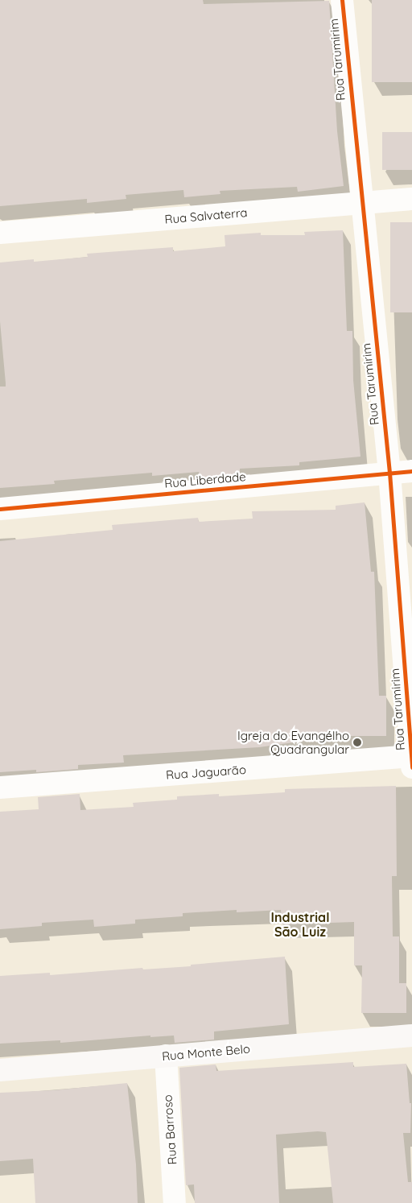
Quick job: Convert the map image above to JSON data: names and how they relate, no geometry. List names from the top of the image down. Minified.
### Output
{"streets":{"street":["Rua Tarumirim","Rua Salvaterra","Rua Liberdade","Rua Jaguarão","Rua Monte Belo","Rua Barroso"]},"crossings":[["Rua Tarumirim","Rua Salvaterra"],["Rua Tarumirim","Rua Liberdade"],["Rua Tarumirim","Rua Jaguarão"],["Rua Monte Belo","Rua Barroso"]],"districts":["Industrial São Luiz"],"places":["Igreja do Evangélho Quadrangular"]}
